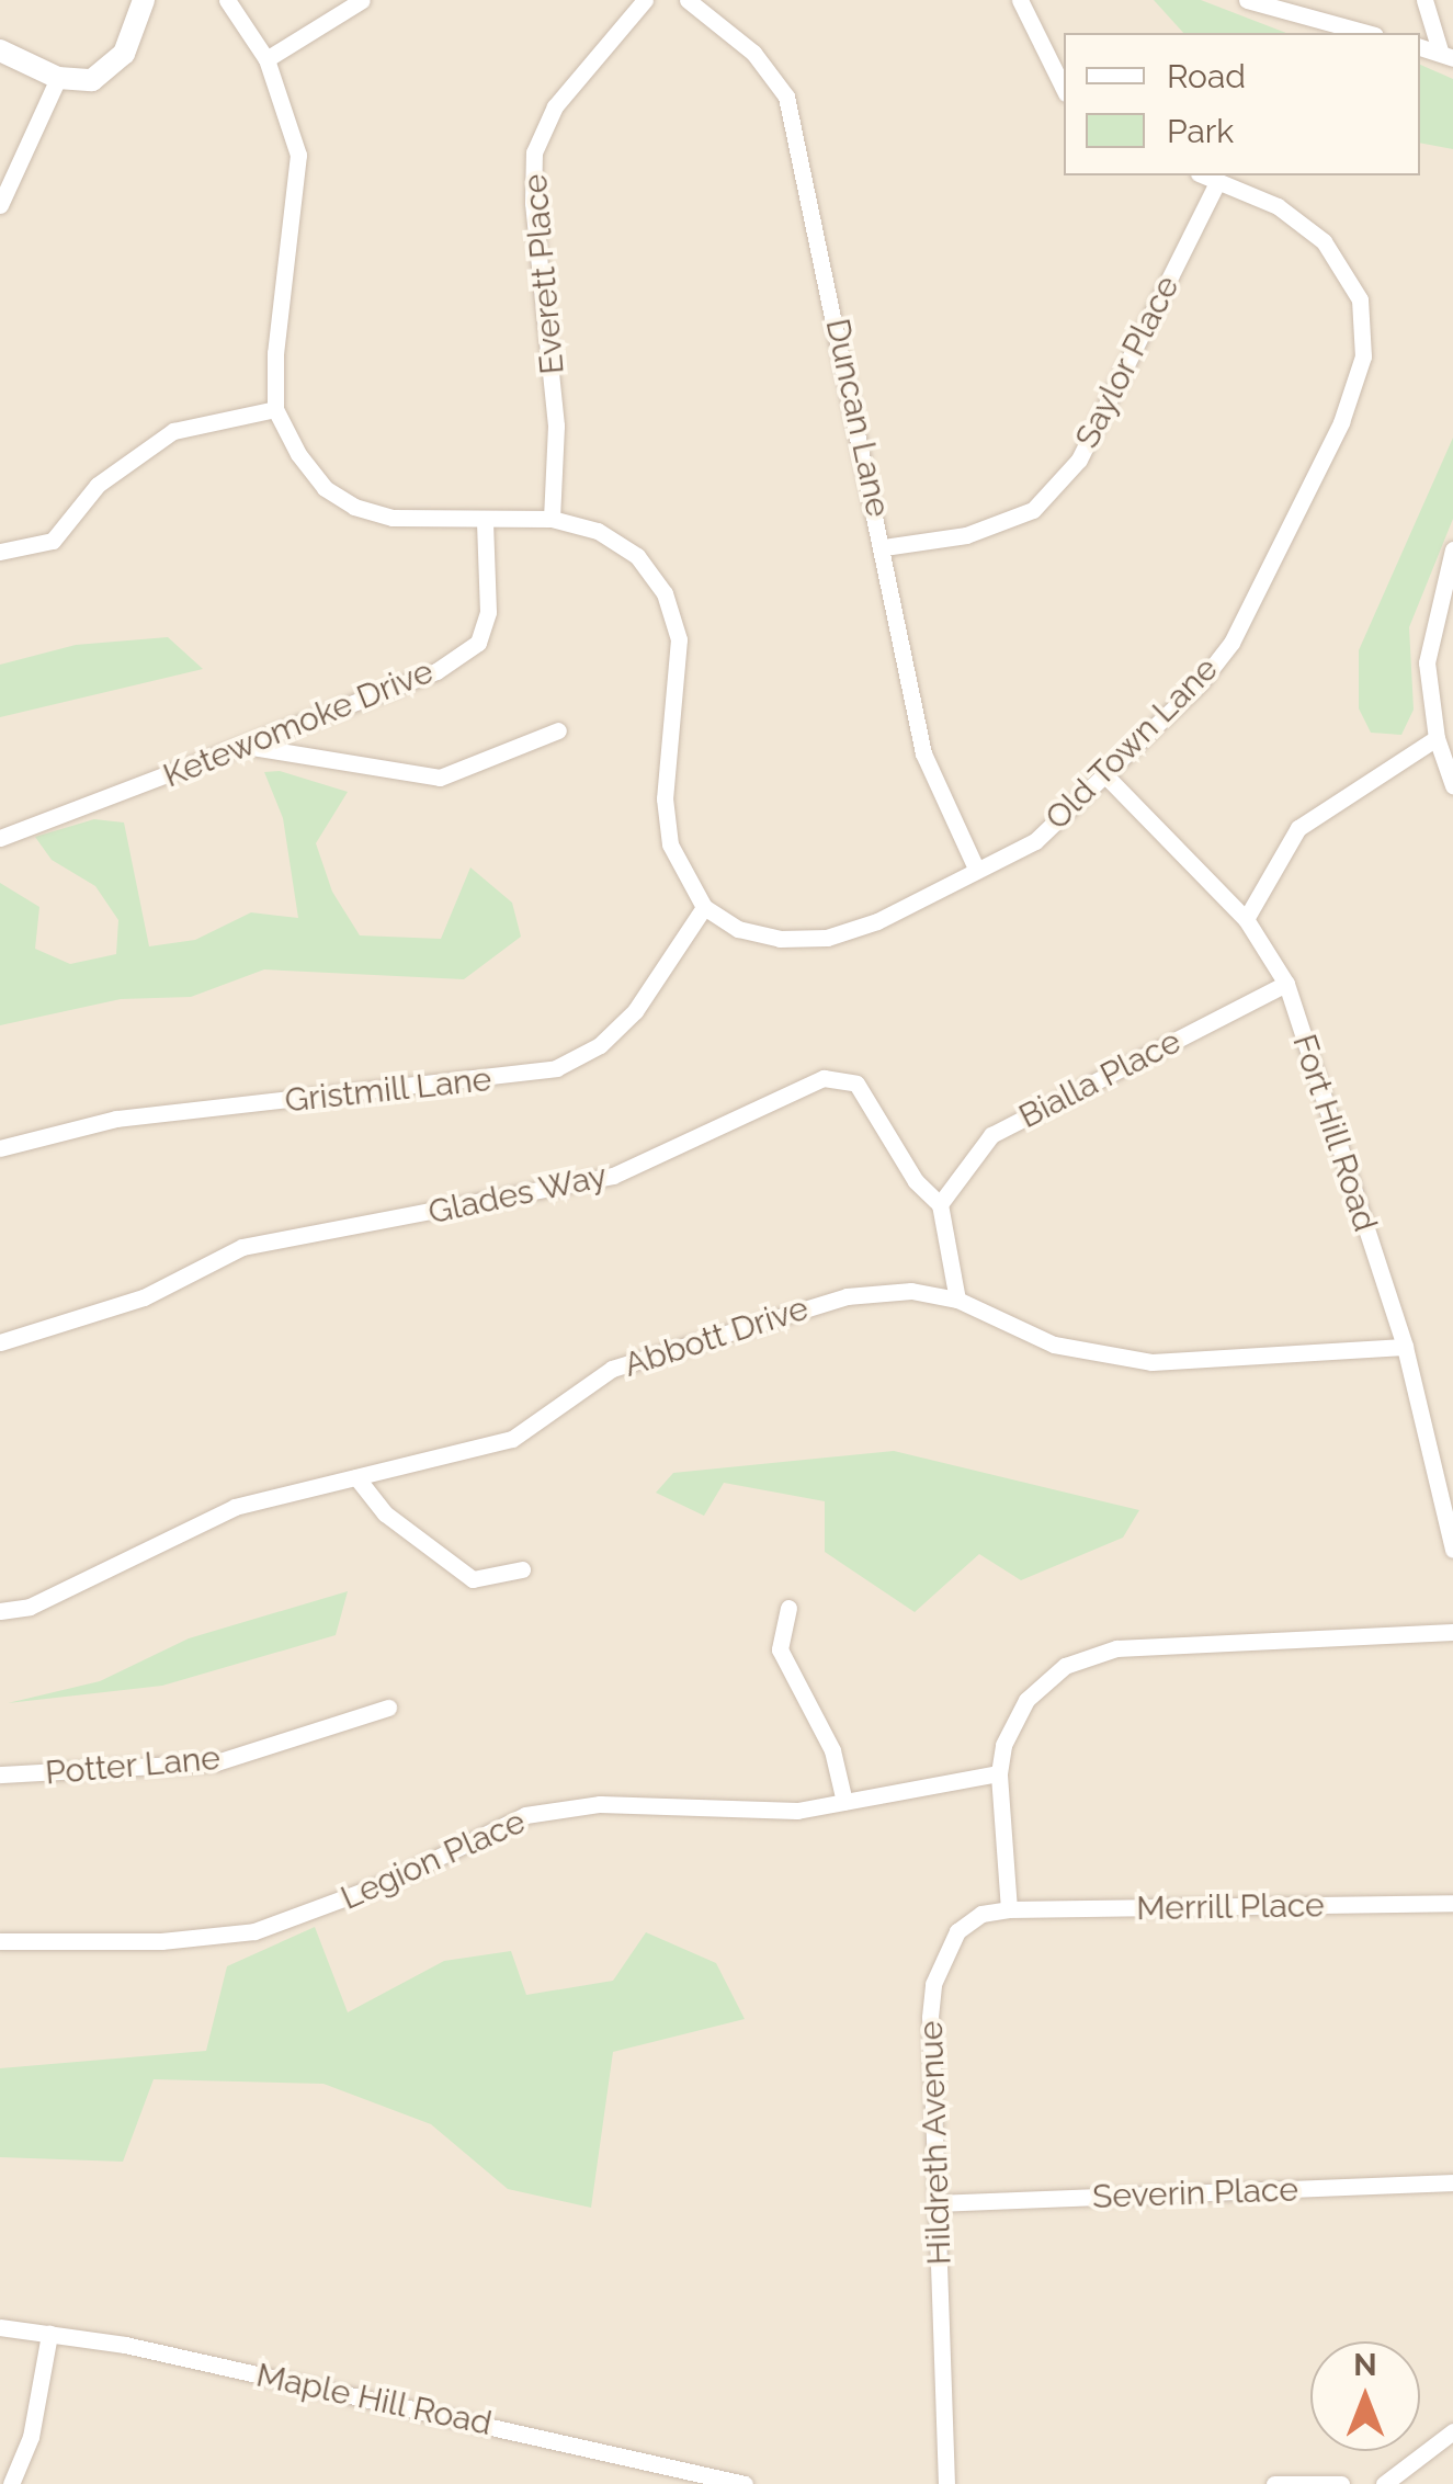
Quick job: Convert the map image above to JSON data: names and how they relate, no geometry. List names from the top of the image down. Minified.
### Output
{"streets":{"street":["Everett Place","Saylor Place","Duncan Lane","Ketewomoke Drive","Old Town Lane","Bialla Place","Gristmill Lane","Fort Hill Road","Glades Way","Abbott Drive","Potter Lane","Legion Place","Merrill Place","Hildreth Avenue","Severin Place","Maple Hill Road"]},"crossings":[["Saylor Place","Duncan Lane"],["Saylor Place","Old Town Lane"],["Duncan Lane","Old Town Lane"],["Old Town Lane","Gristmill Lane"],["Old Town Lane","Fort Hill Road"],["Bialla Place","Fort Hill Road"],["Bialla Place","Glades Way"],["Fort Hill Road","Abbott Drive"],["Glades Way","Abbott Drive"],["Merrill Place","Hildreth Avenue"],["Hildreth Avenue","Severin Place"]],"legend":["Road","Park"],"north":"top"}
